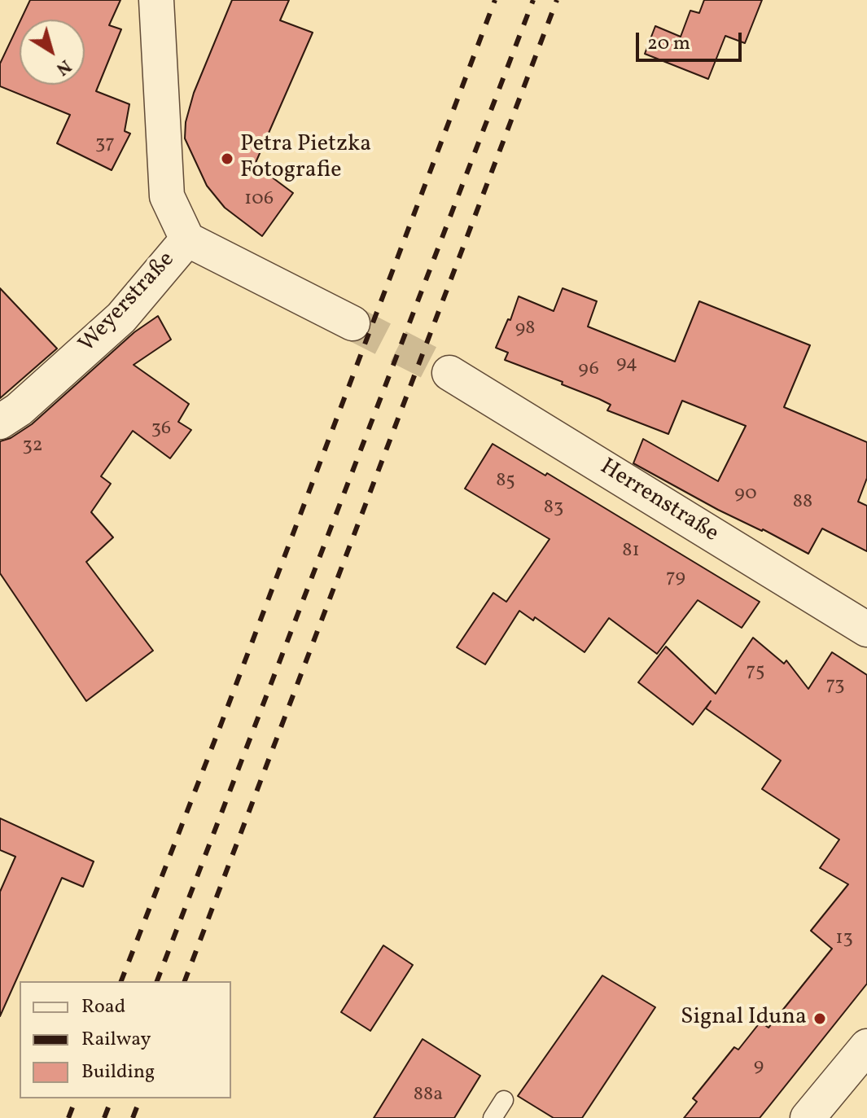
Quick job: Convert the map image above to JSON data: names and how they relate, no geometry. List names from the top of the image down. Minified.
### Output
{"streets":{"street":["Weyerstraße","Herrenstraße"]},"places":["Petra Pietzka Fotografie","Signal Iduna"],"house_numbers":["37","106","98","94","96","36","32","85","90","88","83","81","79","75","73","13","9","88a"],"legend":["Road","Railway","Building"],"scale_bar":"20 m","north":"bottom right"}
